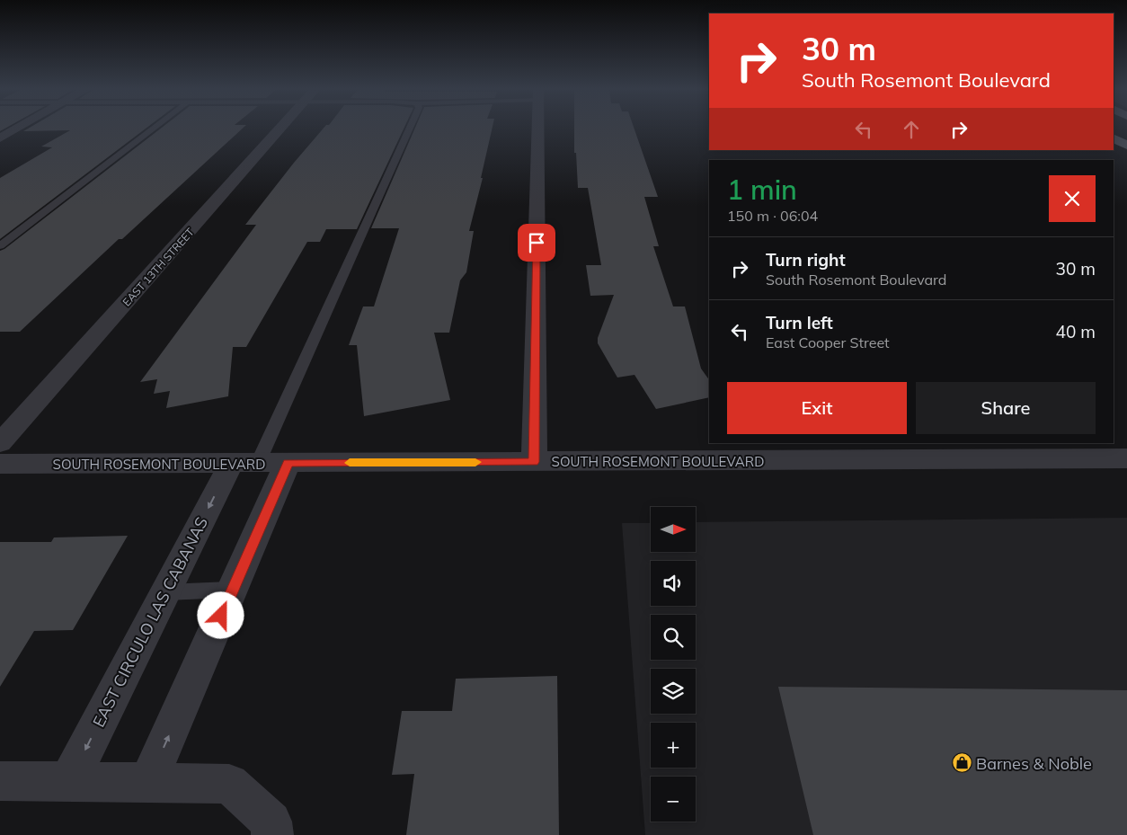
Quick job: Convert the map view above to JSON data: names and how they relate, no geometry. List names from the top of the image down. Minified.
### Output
{"streets":{"street":["EAST 13TH STREET","SOUTH ROSEMONT BOULEVARD","EAST CIRCULO LAS CABANAS"]},"crossings":[["SOUTH ROSEMONT BOULEVARD","EAST CIRCULO LAS CABANAS"]],"places":{"shop":["Barnes & Noble"]},"north":"right","page":{"turn":["30 m","South Rosemont Boulevard"],"heading":["1 min","150 m · 06:04"],"list":[{"name":"Turn right","note":"South Rosemont Boulevard","value":"30 m"},{"name":"Turn left","note":"East Cooper Street","value":"40 m"}],"buttons":["Exit","Share"],"map_buttons":["+","−"]}}
